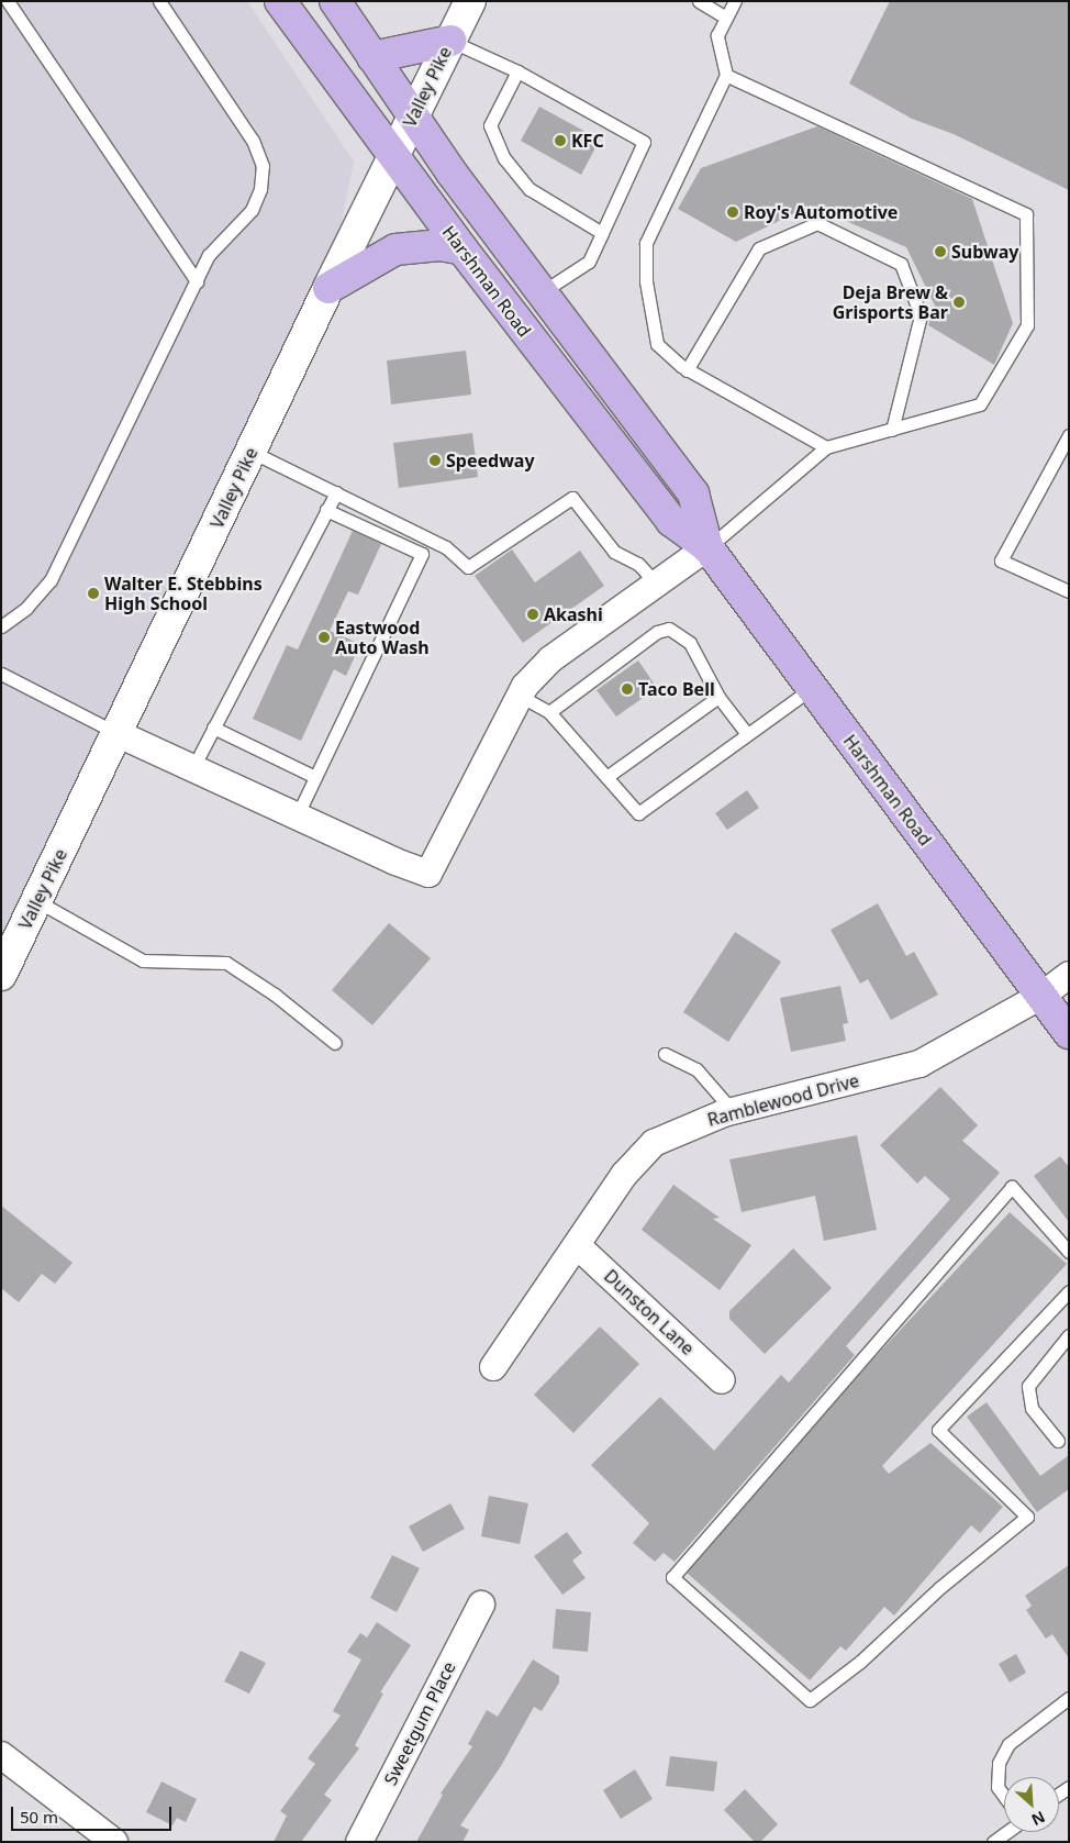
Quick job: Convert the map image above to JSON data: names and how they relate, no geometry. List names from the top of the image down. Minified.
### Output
{"streets":{"main road":["Harshman Road"],"street":["Valley Pike","Ramblewood Drive","Dunston Lane","Sweetgum Place"]},"crossings":[["Valley Pike","Harshman Road"],["Harshman Road","Ramblewood Drive"],["Ramblewood Drive","Dunston Lane"]],"places":["KFC","Roy's Automotive","Subway","Deja Brew & Grisports Bar","Speedway","Walter E. Stebbins High School","Akashi","Eastwood Auto Wash","Taco Bell"],"scale_bar":"50 m","north":"bottom right"}
